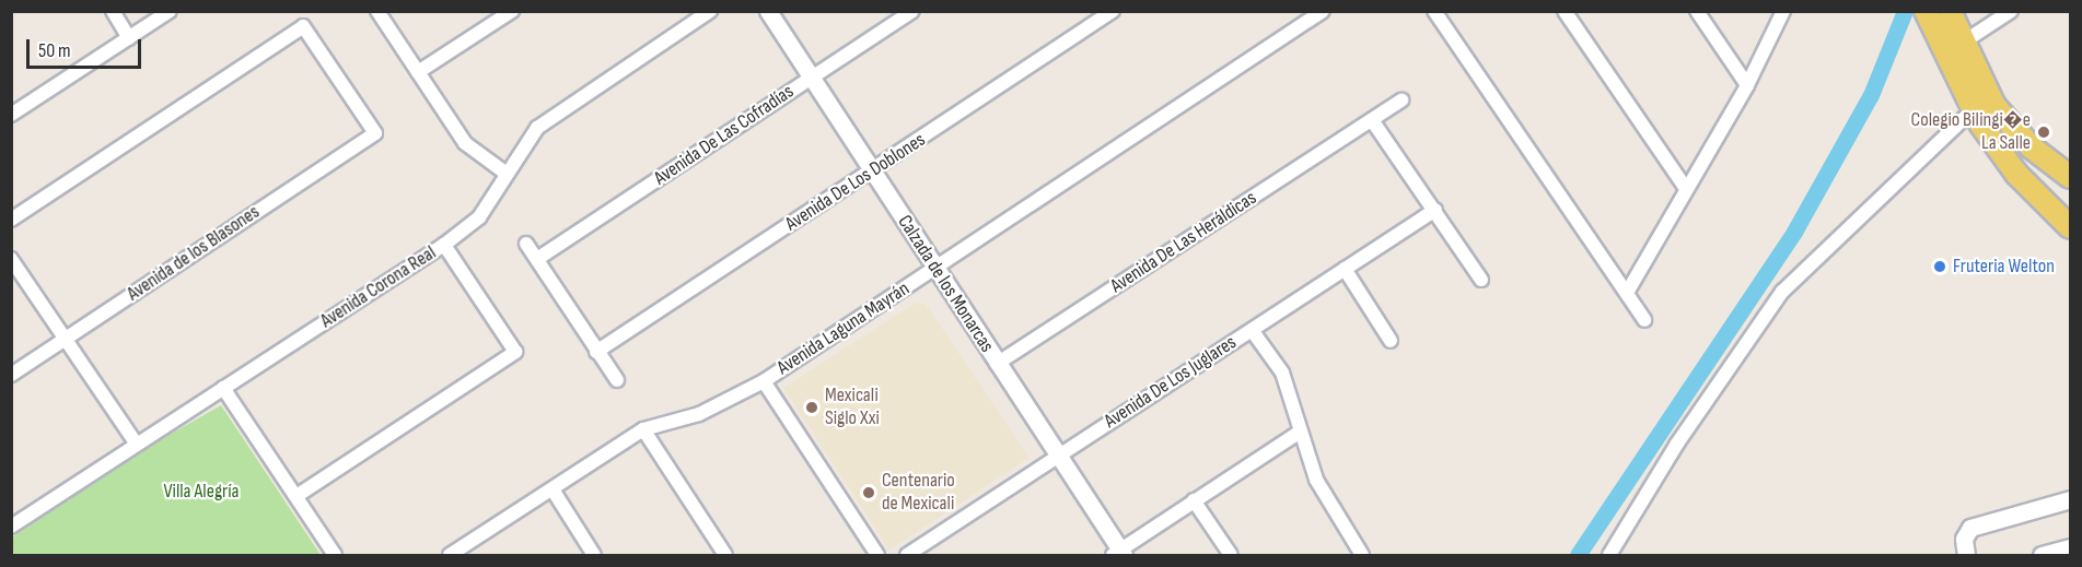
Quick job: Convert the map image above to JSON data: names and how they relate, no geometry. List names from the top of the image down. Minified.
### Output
{"streets":{"street":["Avenida De Las Cofradías","Avenida De Los Doblones","Avenida De Las Heráldicas","Avenida de los Blasones","Calzada de los Monarcas","Avenida Corona Real","Avenida Laguna Mayrán","Avenida De Los Juglares"]},"crossings":[["Avenida De Las Cofradías","Calzada de los Monarcas"],["Avenida De Los Doblones","Calzada de los Monarcas"],["Avenida De Las Heráldicas","Calzada de los Monarcas"],["Calzada de los Monarcas","Avenida Laguna Mayrán"],["Calzada de los Monarcas","Avenida De Los Juglares"]],"parks":["Villa Alegría"],"places":["Colegio Bilingi�e La Salle","Fruteria Welton","Mexicali Siglo Xxi","Centenario de Mexicali"],"scale_bar":"50 m"}
